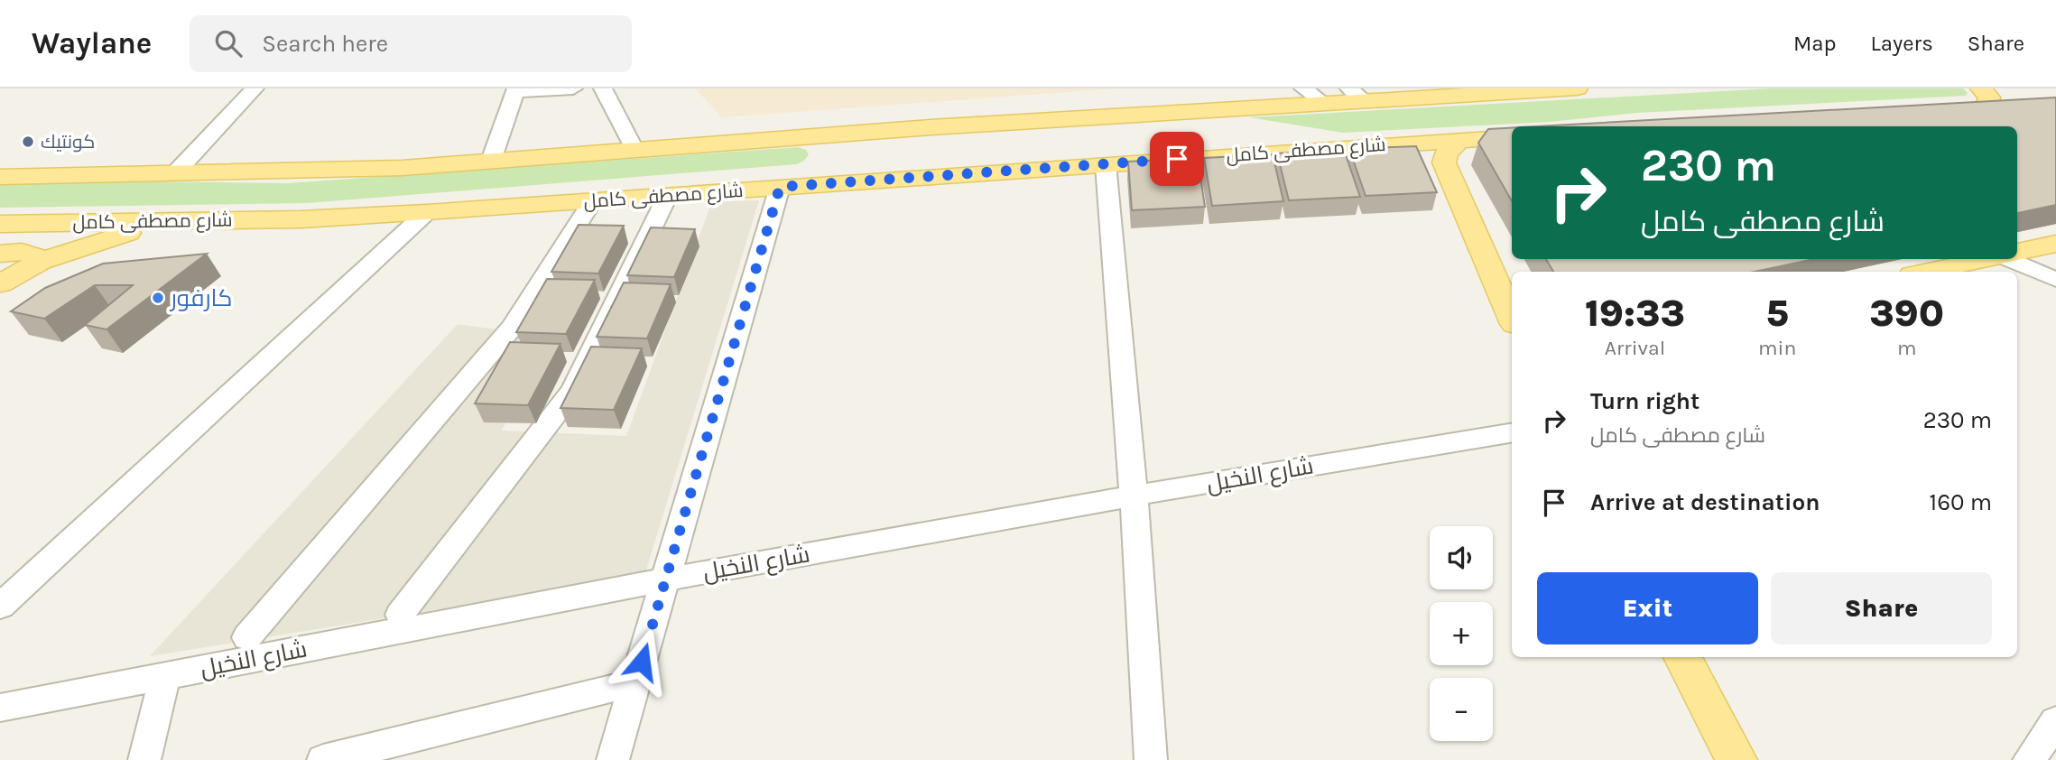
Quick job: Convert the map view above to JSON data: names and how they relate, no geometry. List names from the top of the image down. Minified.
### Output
{"streets":{"main road":["شارع مصطفى كامل"],"street":["شارع النخيل"]},"places":["كونتيك","كارفور"],"page":{"header":"Waylane","search":"Search here","nav":["Map","Layers","Share"],"turn":["230 m","شارع مصطفى كامل"],"eta":["19:33","Arrival","5","min","390","m"],"list":[{"name":"Turn right","note":"شارع مصطفى كامل","value":"230 m"},{"name":"Arrive at destination","value":"160 m"}],"map_buttons":["+","−"],"buttons":["Exit","Share"]}}
